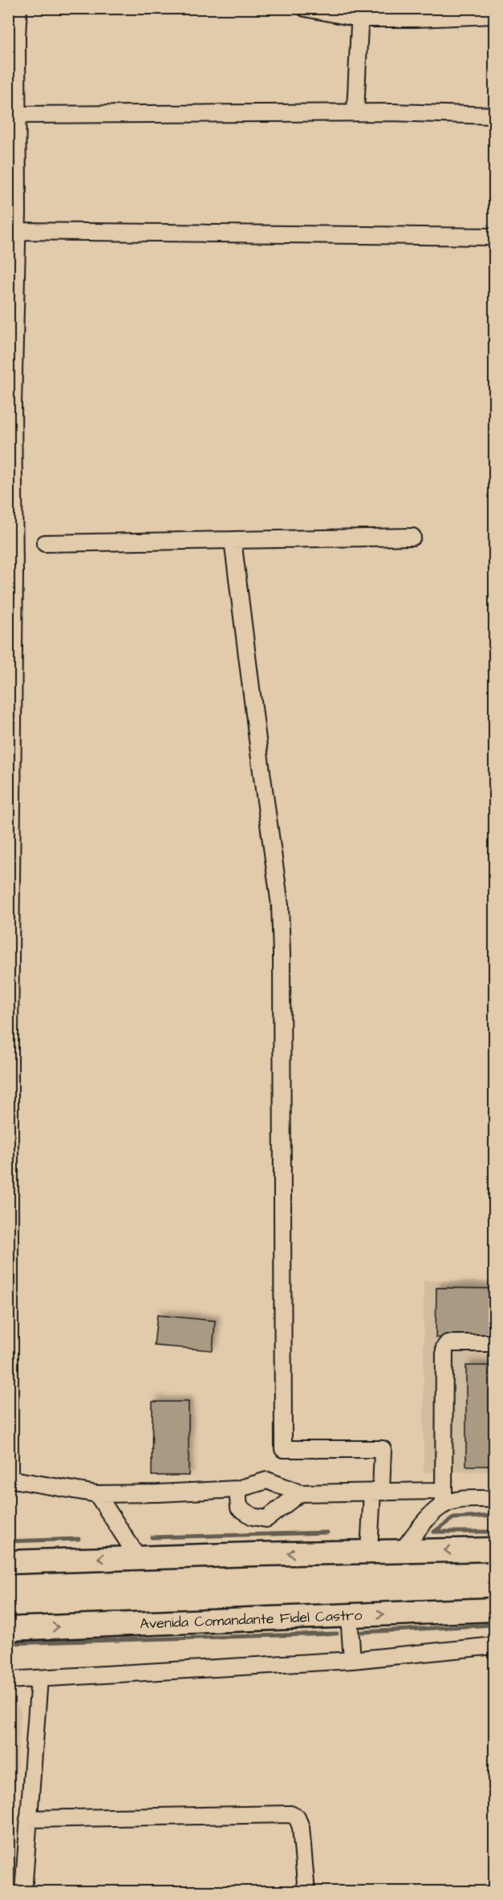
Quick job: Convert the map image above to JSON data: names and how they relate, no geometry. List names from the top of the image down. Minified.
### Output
{"streets":{"highway":["Avenida Comandante Fidel Castro"]}}
